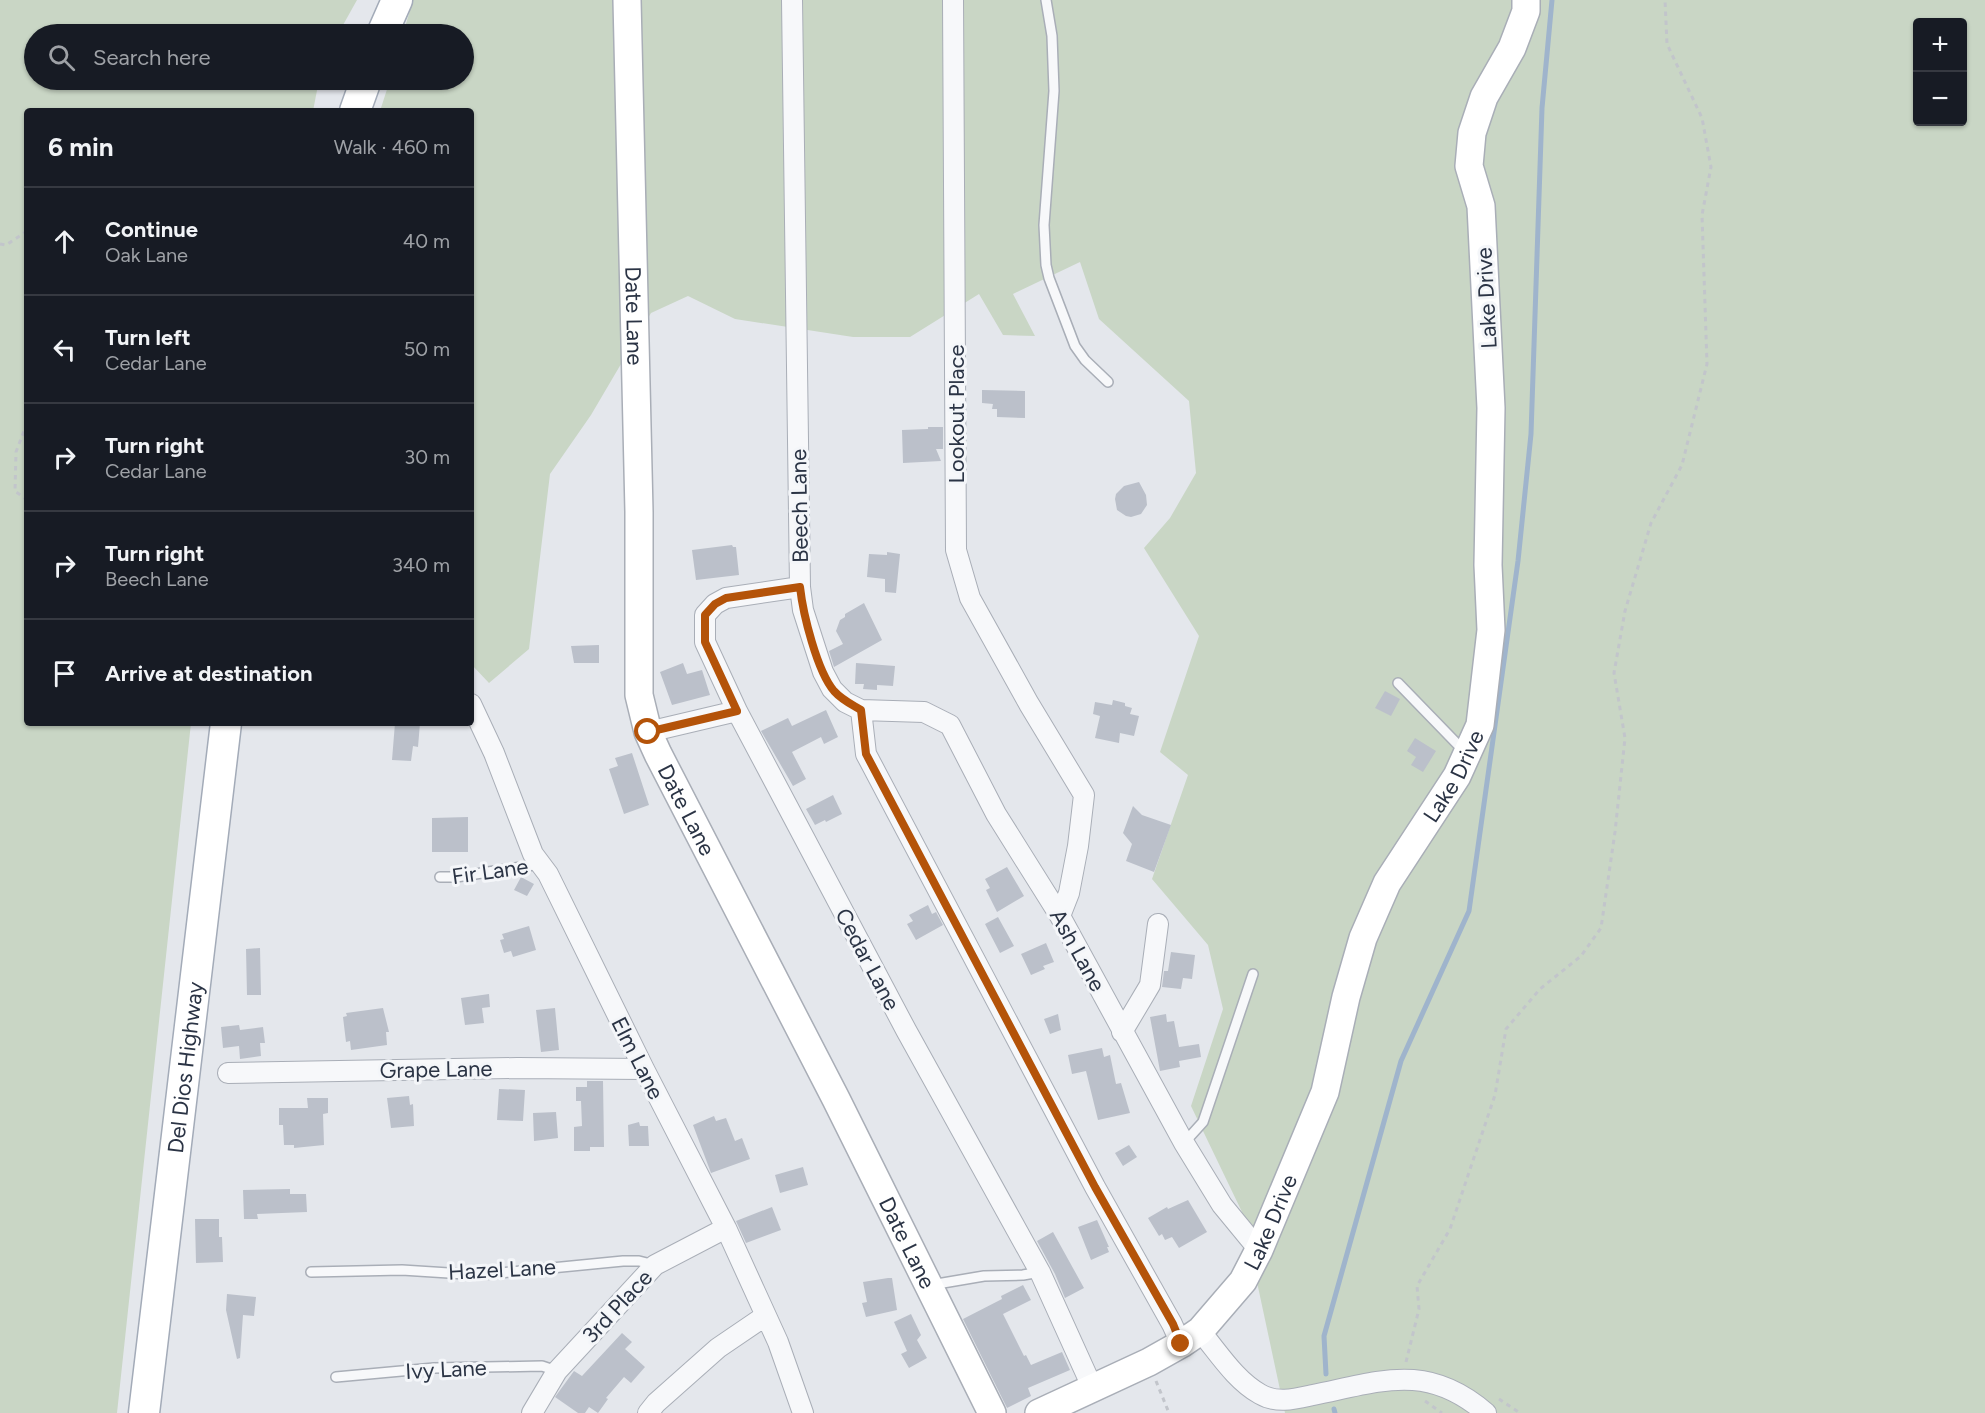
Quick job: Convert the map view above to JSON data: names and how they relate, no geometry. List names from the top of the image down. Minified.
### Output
{"streets":{"main road":["Del Dios Highway"],"street":["Lake Drive","Date Lane","Lookout Place","Beech Lane","Ash Lane","Cedar Lane","Elm Lane","Grape Lane","3rd Place"],"lane":["Fir Lane","Hazel Lane","Ivy Lane"]},"crossings":[["Lake Drive","Ash Lane"],["Lake Drive","Cedar Lane"],["Lookout Place","Ash Lane"],["Beech Lane","Ash Lane"],["Beech Lane","Cedar Lane"],["Fir Lane","Elm Lane"],["Elm Lane","Grape Lane"],["Elm Lane","3rd Place"],["Hazel Lane","3rd Place"],["3rd Place","Ivy Lane"]],"page":{"map_buttons":["+","−"],"search":"Search here","heading":["6 min","Walk · 460 m"],"list":[["Continue","Oak Lane","40 m"],["Turn left","Cedar Lane","50 m"],["Turn right","Cedar Lane","30 m"],["Turn right","Beech Lane","340 m"],"Arrive at destination"]}}
